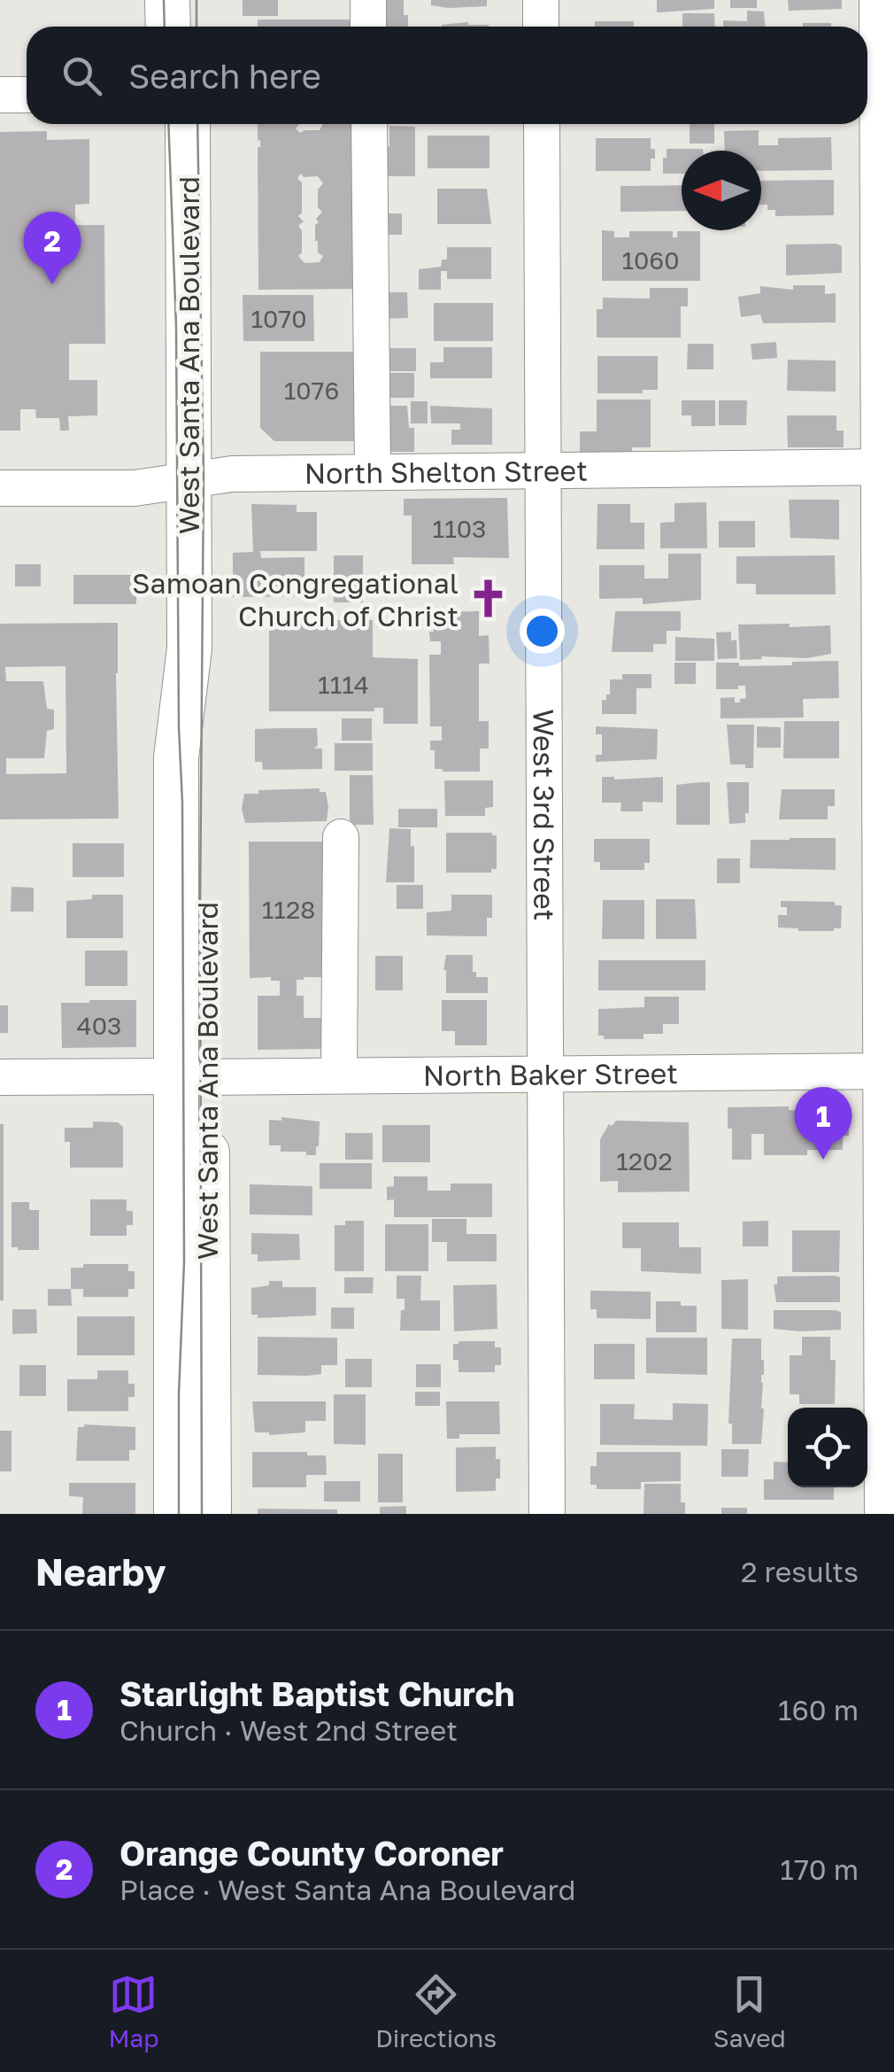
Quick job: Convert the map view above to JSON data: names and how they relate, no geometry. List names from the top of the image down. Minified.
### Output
{"streets":{"main road":["West Santa Ana Boulevard"],"street":["North Shelton Street","West 3rd Street","North Baker Street"]},"crossings":[["West Santa Ana Boulevard","North Shelton Street"],["West Santa Ana Boulevard","North Baker Street"],["North Shelton Street","West 3rd Street"],["West 3rd Street","North Baker Street"]],"places":{"church":["Samoan Congregational Church of Christ"]},"house_numbers":["1060","1070","1076","1103","1114","1128","403","1202"],"north":"left","page":{"search":"Search here","pins":["2","1"],"heading":["Nearby","2 results"],"list":[{"mark":"1","name":"Starlight Baptist Church","note":"Church · West 2nd Street","value":"160 m"},{"mark":"2","name":"Orange County Coroner","note":"Place · West Santa Ana Boulevard","value":"170 m"}],"nav":["Map","Directions","Saved"]}}
